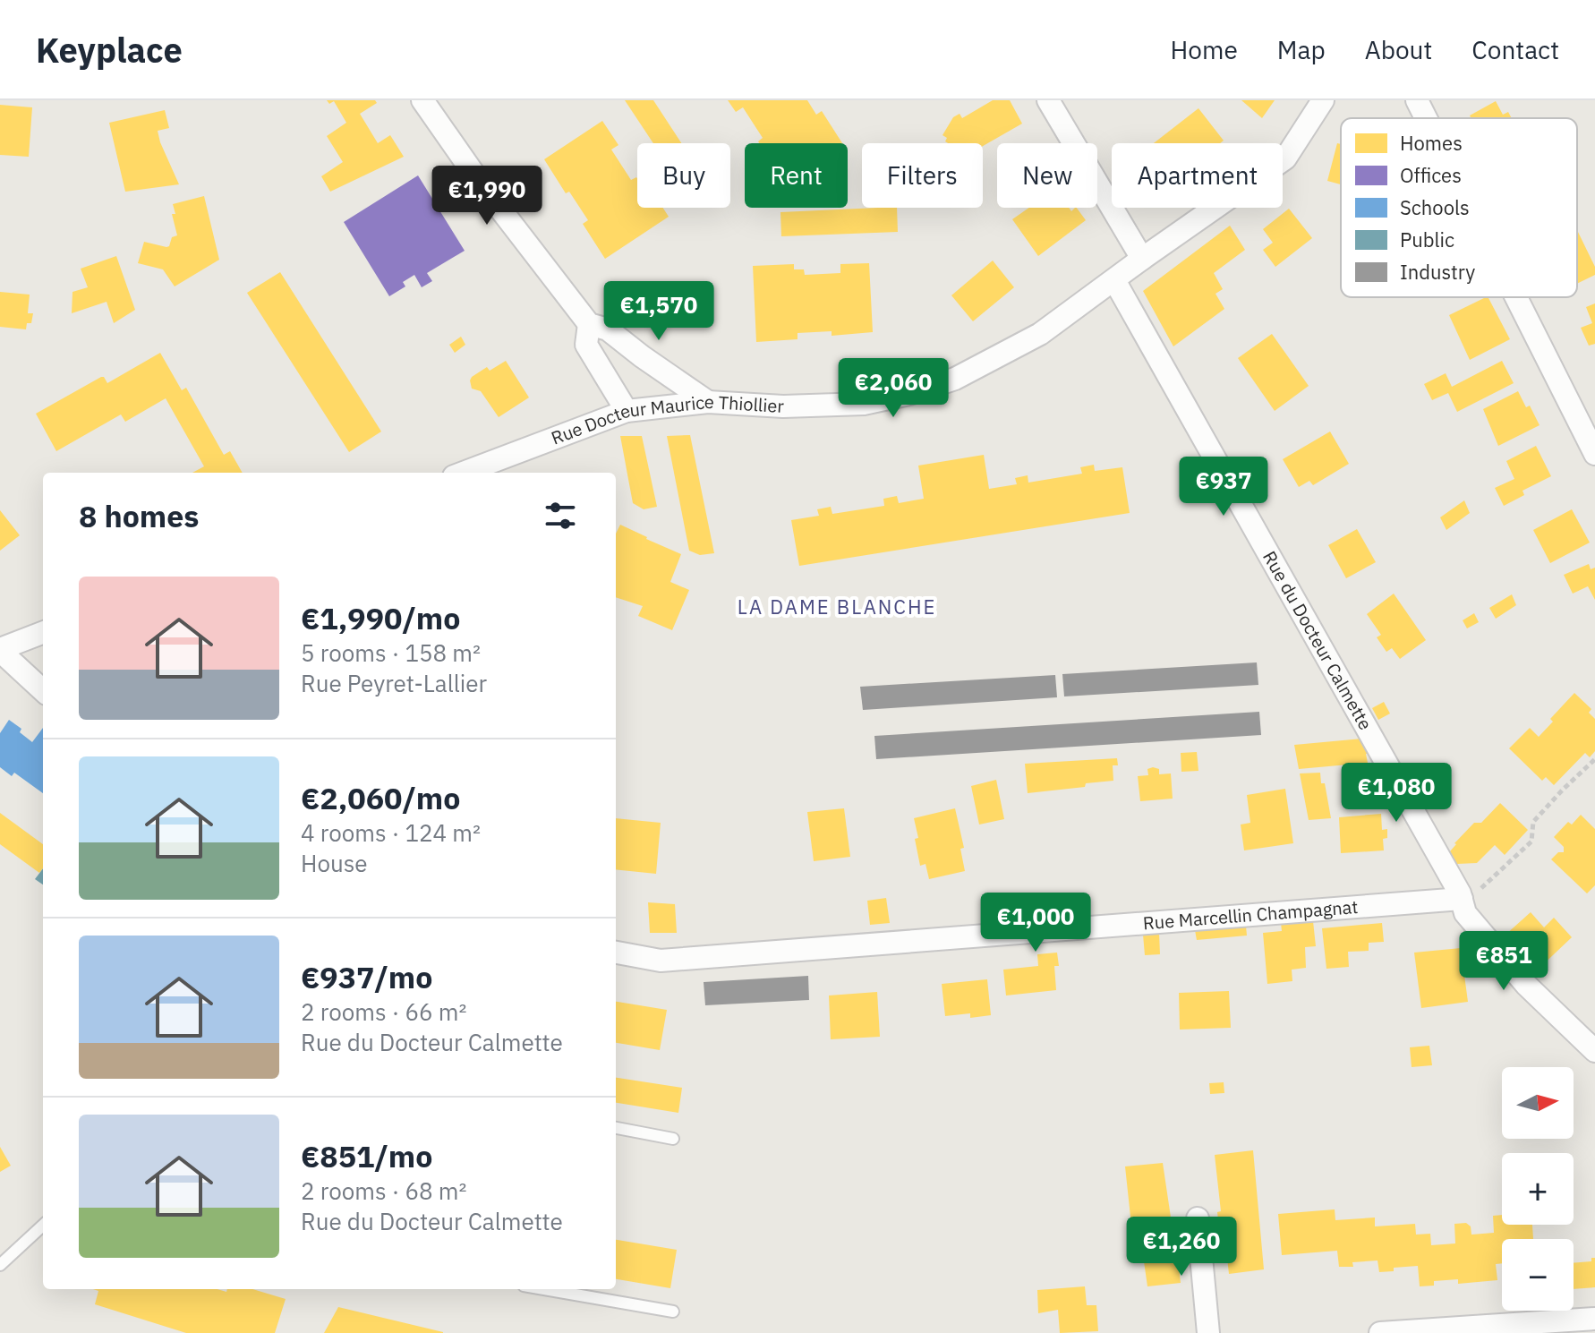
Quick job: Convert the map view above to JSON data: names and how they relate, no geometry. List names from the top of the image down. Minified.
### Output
{"streets":{"street":["Rue Docteur Maurice Thiollier","Rue du Docteur Calmette","Rue Marcellin Champagnat"]},"crossings":[["Rue Docteur Maurice Thiollier","Rue du Docteur Calmette"],["Rue du Docteur Calmette","Rue Marcellin Champagnat"]],"districts":["LA DAME BLANCHE"],"legend":["Homes","Offices","Schools","Public","Industry"],"north":"right","page":{"header":"Keyplace","nav":["Home","Map","About","Contact"],"chip":["Buy","Rent","Filters","New","Apartment"],"price":["€1,990","€1,570","€2,060","€937","€1,080","€1,000","€851","€1,260"],"heading":"8 homes","list":[{"name":"€1,990/mo","note":"5 rooms · 158 m² · Rue Peyret-Lallier"},{"name":"€2,060/mo","note":"4 rooms · 124 m² · House"},{"name":"€937/mo","note":"2 rooms · 66 m² · Rue du Docteur Calmette"},{"name":"€851/mo","note":"2 rooms · 68 m² · Rue du Docteur Calmette"}],"map_buttons":["+","−"]}}
